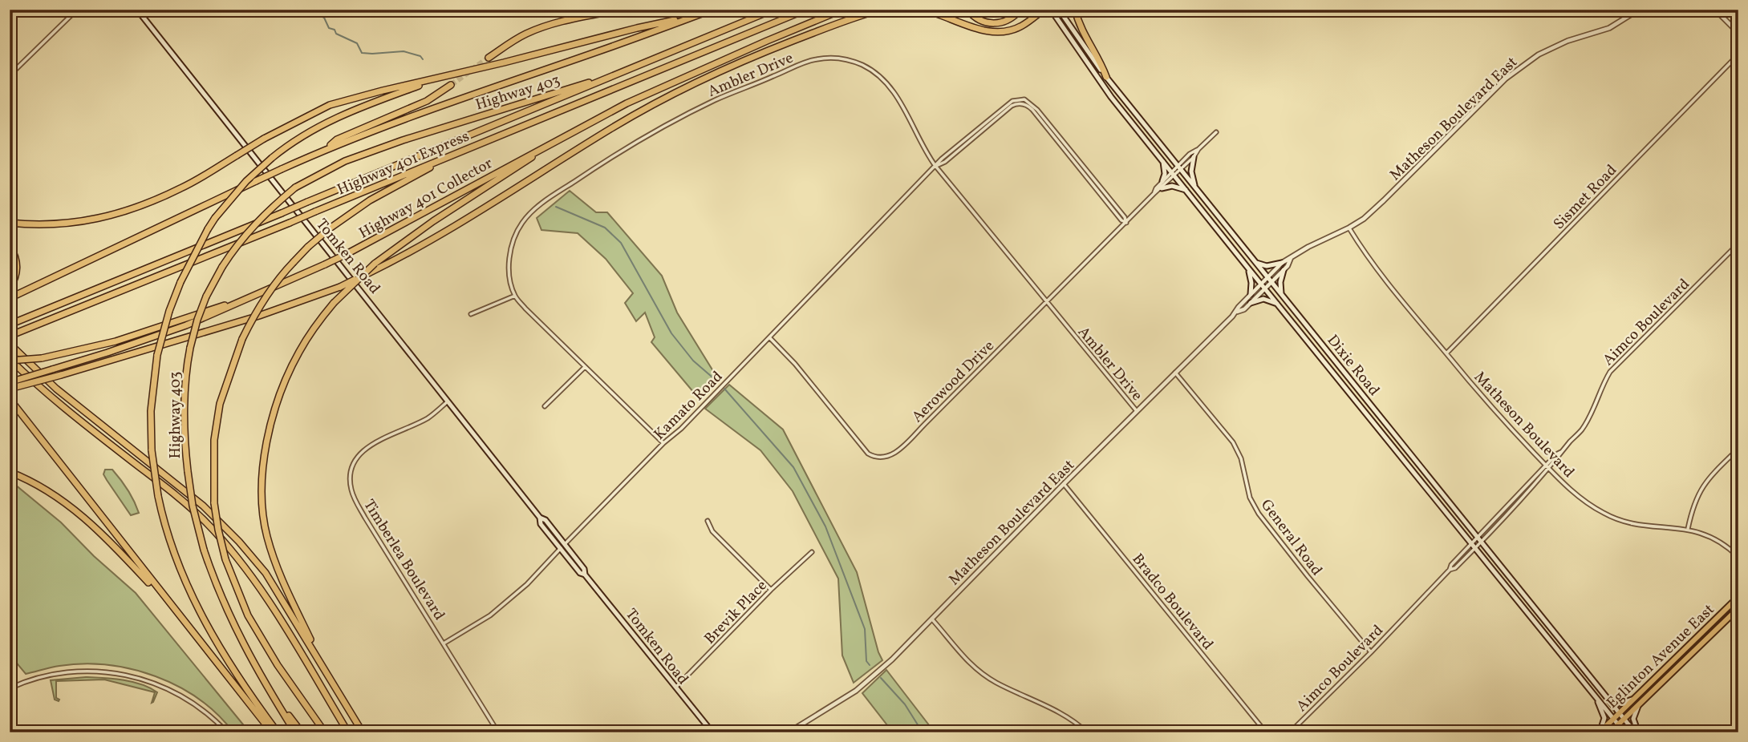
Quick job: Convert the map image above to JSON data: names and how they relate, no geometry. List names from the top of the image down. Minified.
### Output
{"streets":{"highway":["Highway 403","Highway 401 Express","Highway 401 Collector"],"main road":["Tomken Road","Dixie Road","Eglinton Avenue East"],"street":["Ambler Drive","Matheson Boulevard East","Sismet Road","Aimco Boulevard","Aerowood Drive","Kamato Road","Matheson Boulevard","General Road","Timberlea Boulevard","Bradco Boulevard","Brevik Place"]},"crossings":[["Ambler Drive","Matheson Boulevard East"],["Ambler Drive","Aerowood Drive"],["Ambler Drive","Kamato Road"],["Highway 403","Highway 401 Express"],["Matheson Boulevard East","Dixie Road"],["Matheson Boulevard East","Matheson Boulevard"],["Matheson Boulevard East","General Road"],["Matheson Boulevard East","Bradco Boulevard"],["Sismet Road","Matheson Boulevard"],["Tomken Road","Kamato Road"],["Tomken Road","Timberlea Boulevard"],["Tomken Road","Brevik Place"],["Aimco Boulevard","Dixie Road"],["Aimco Boulevard","Matheson Boulevard"],["Aimco Boulevard","General Road"],["Dixie Road","Aerowood Drive"],["Dixie Road","Eglinton Avenue East"],["Aerowood Drive","Kamato Road"],["Kamato Road","Timberlea Boulevard"]]}
